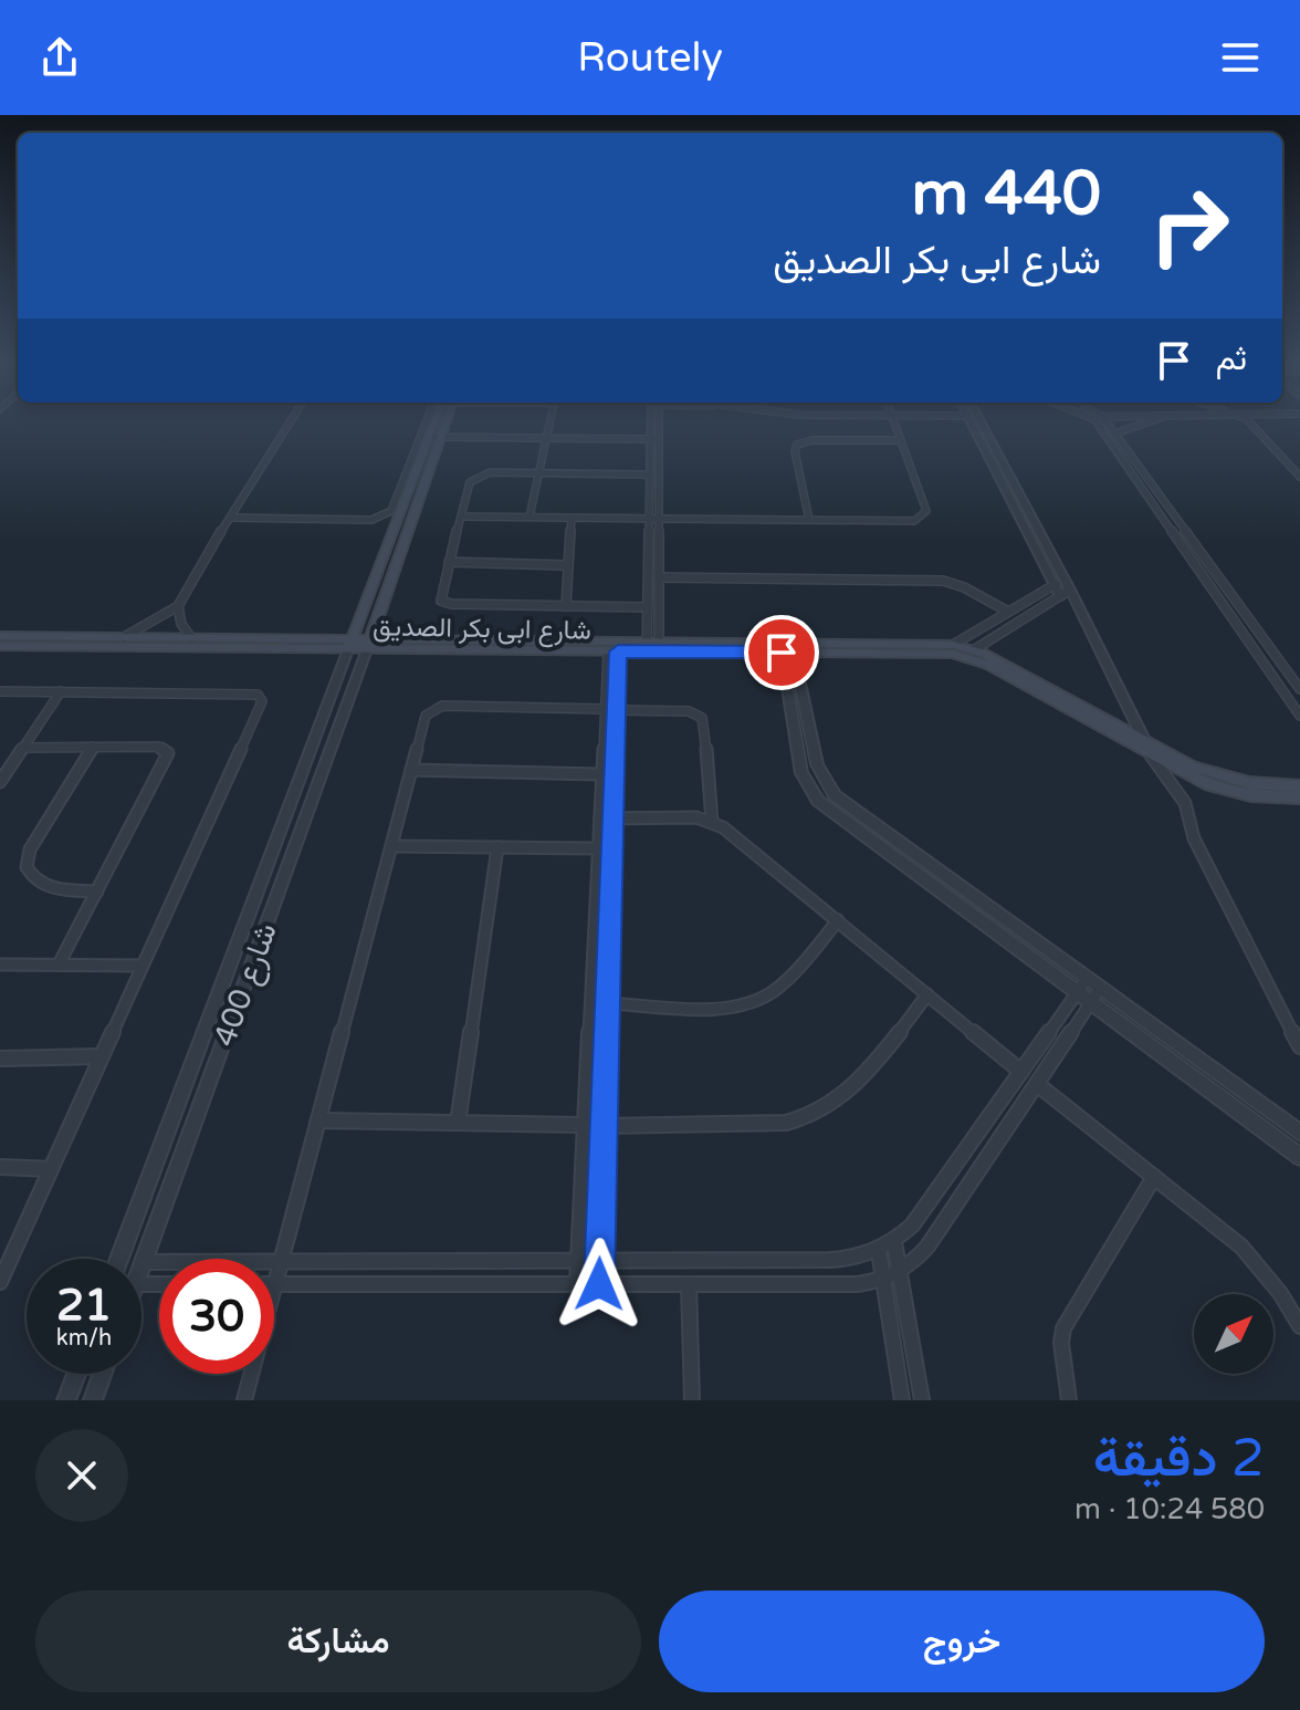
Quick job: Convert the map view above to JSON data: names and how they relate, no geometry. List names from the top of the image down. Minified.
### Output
{"streets":{"main road":["شارع ابى بكر الصديق"],"street":["شارع 400"]},"crossings":[["شارع ابى بكر الصديق","شارع 400"]],"north":"top right","page":{"header":"Routely","turn":["440 m","شارع ابى بكر الصديق"],"then":"ثم","speed":"21 km/h","limit":"30","heading":["2 دقيقة","580 m · 10:24"],"buttons":["خروج","مشاركة"]}}
